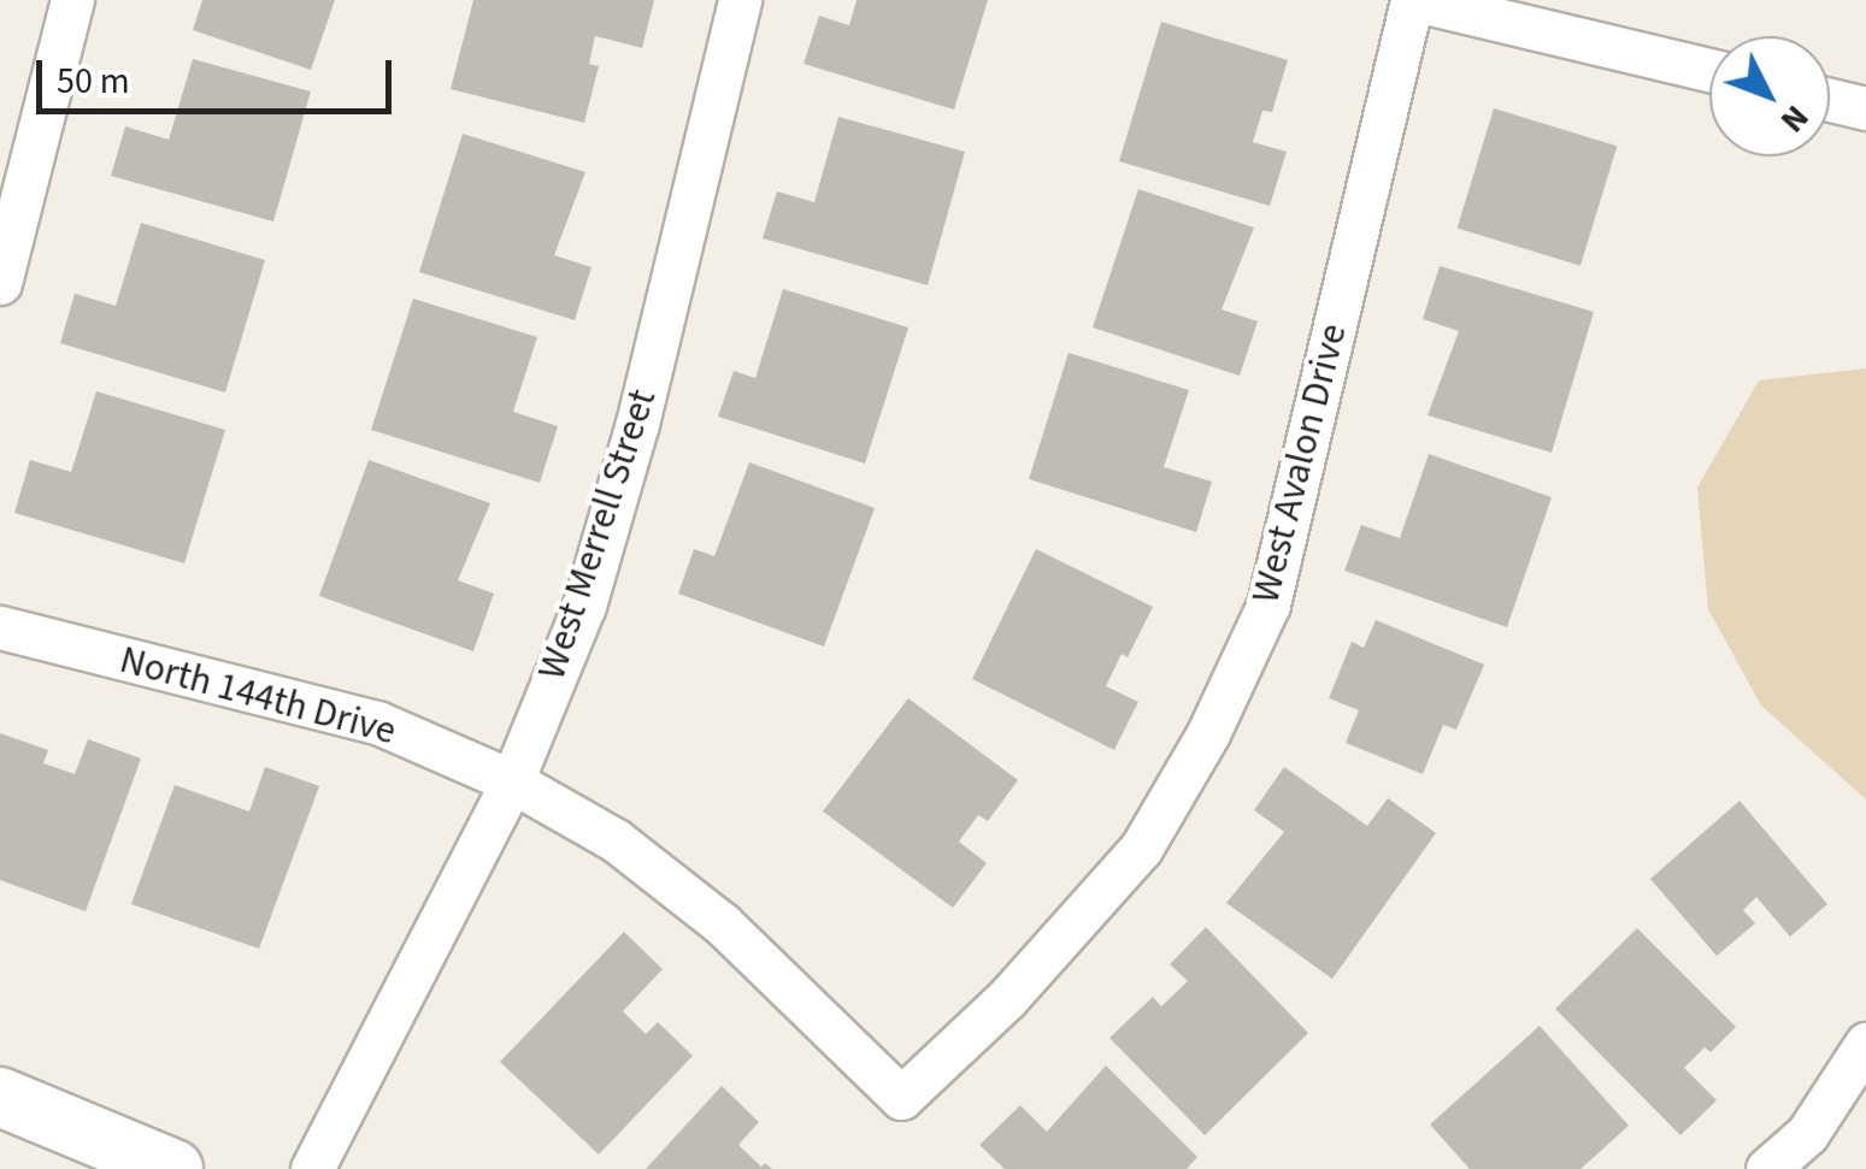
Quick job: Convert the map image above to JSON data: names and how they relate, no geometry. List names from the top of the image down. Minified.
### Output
{"streets":{"street":["West Avalon Drive","West Merrell Street","North 144th Drive"]},"crossings":[["West Avalon Drive","North 144th Drive"],["West Merrell Street","North 144th Drive"]],"scale_bar":"50 m","north":"bottom right"}
